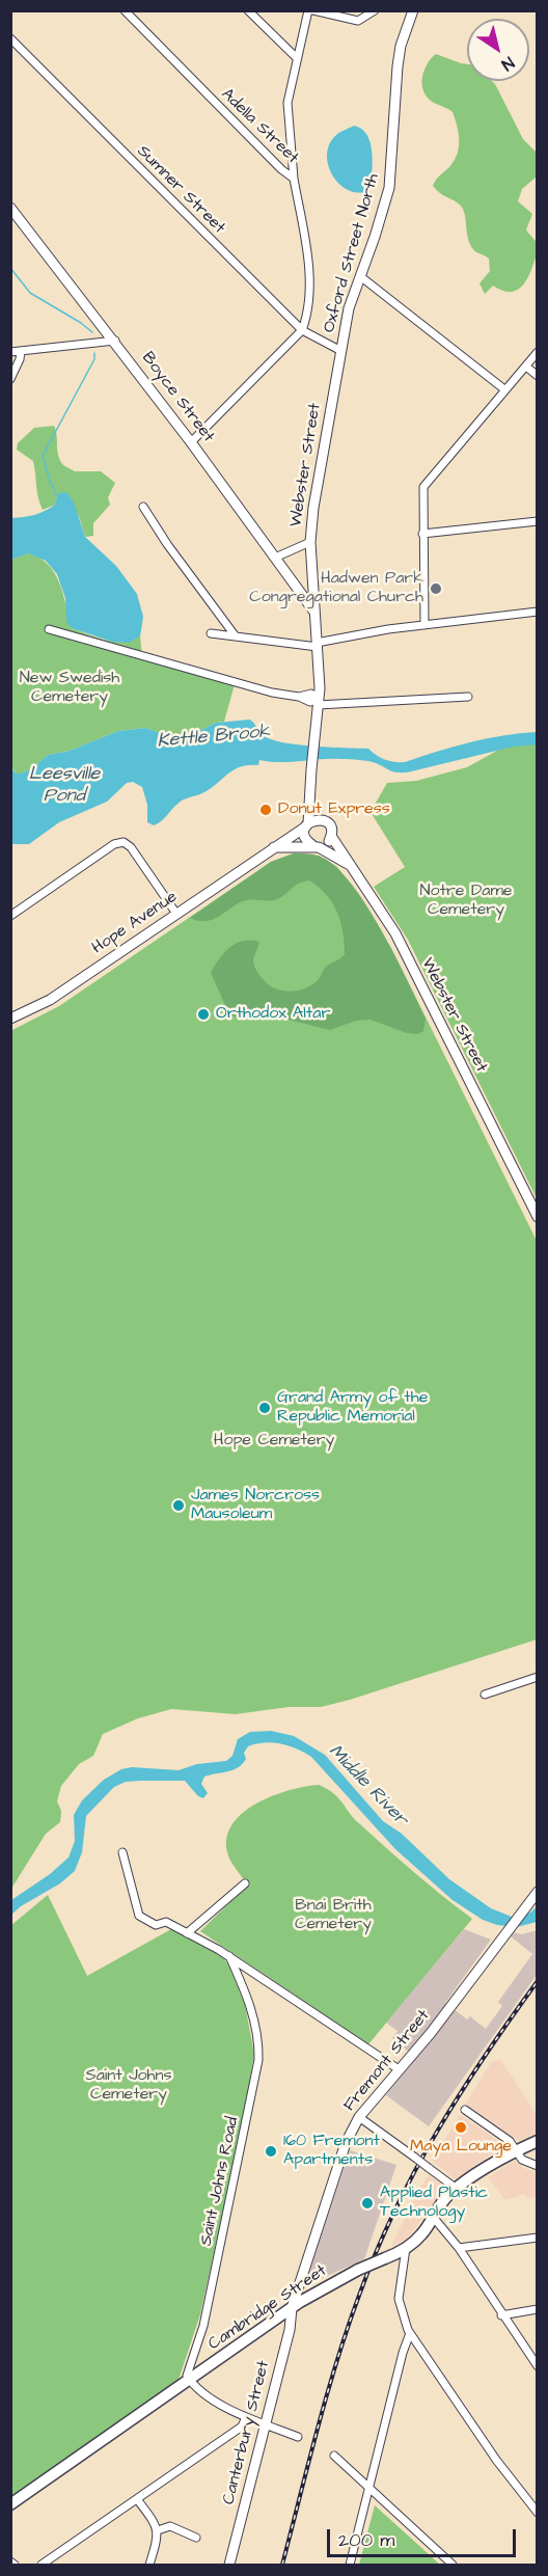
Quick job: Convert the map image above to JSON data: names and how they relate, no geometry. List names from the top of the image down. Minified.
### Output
{"streets":{"main road":["Cambridge Street"],"street":["Adella Street","Sumner Street","Oxford Street North","Boyce Street","Webster Street","Hope Avenue","Fremont Street","Saint Johns Road","Canterbury Street"]},"crossings":[["Adella Street","Sumner Street"],["Sumner Street","Oxford Street North"],["Sumner Street","Webster Street"],["Oxford Street North","Webster Street"],["Boyce Street","Webster Street"],["Webster Street","Hope Avenue"],["Fremont Street","Cambridge Street"],["Fremont Street","Canterbury Street"],["Saint Johns Road","Cambridge Street"],["Cambridge Street","Canterbury Street"]],"water":["Kettle Brook","Leesville Pond","Middle River"],"parks":["New Swedish Cemetery","Notre Dame Cemetery","Hope Cemetery","Bnai Brith Cemetery","Saint Johns Cemetery"],"places":["Hadwen Park Congregational Church","Donut Express","Orthodox Altar","Grand Army of the Republic Memorial","James Norcross Mausoleum","Maya Lounge","160 Fremont Apartments","Applied Plastic Technology"],"scale_bar":"200 m","north":"bottom right"}
